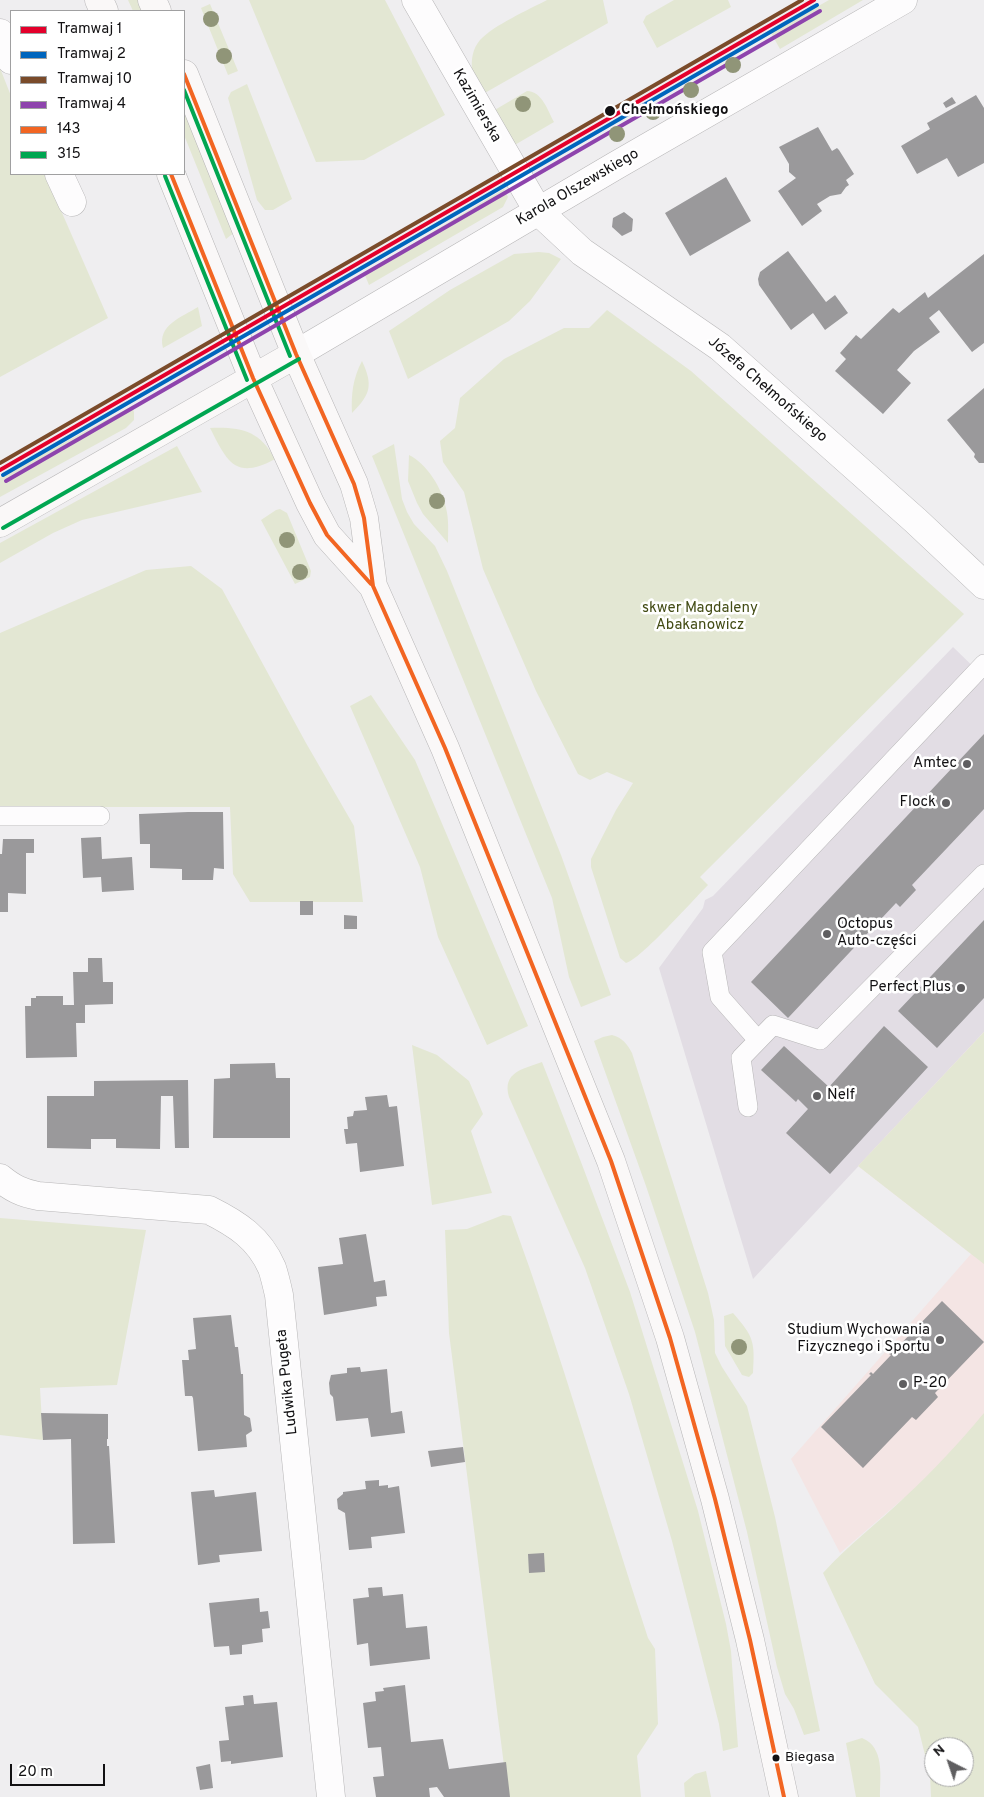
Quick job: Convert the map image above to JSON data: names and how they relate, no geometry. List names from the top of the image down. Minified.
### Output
{"streets":{"main road":["Karola Olszewskiego"],"street":["Kazimierska","Józefa Chełmońskiego","Ludwika Pugeta"]},"crossings":[["Kazimierska","Karola Olszewskiego"],["Kazimierska","Józefa Chełmońskiego"],["Karola Olszewskiego","Józefa Chełmońskiego"]],"parks":["skwer Magdaleny Abakanowicz"],"places":["Chełmońskiego","Amtec","Flock","Octopus Auto-części","Perfect Plus","Nelf","Studium Wychowania Fizycznego i Sportu","P-20","Biegasa"],"lines":["tram line 1","tram line 10","tram line 2","tram line 4","transit line 143","transit line 315"],"legend":["Tramwaj 1","Tramwaj 2","Tramwaj 10","Tramwaj 4","143","315"],"scale_bar":"20 m","north":"top left"}
